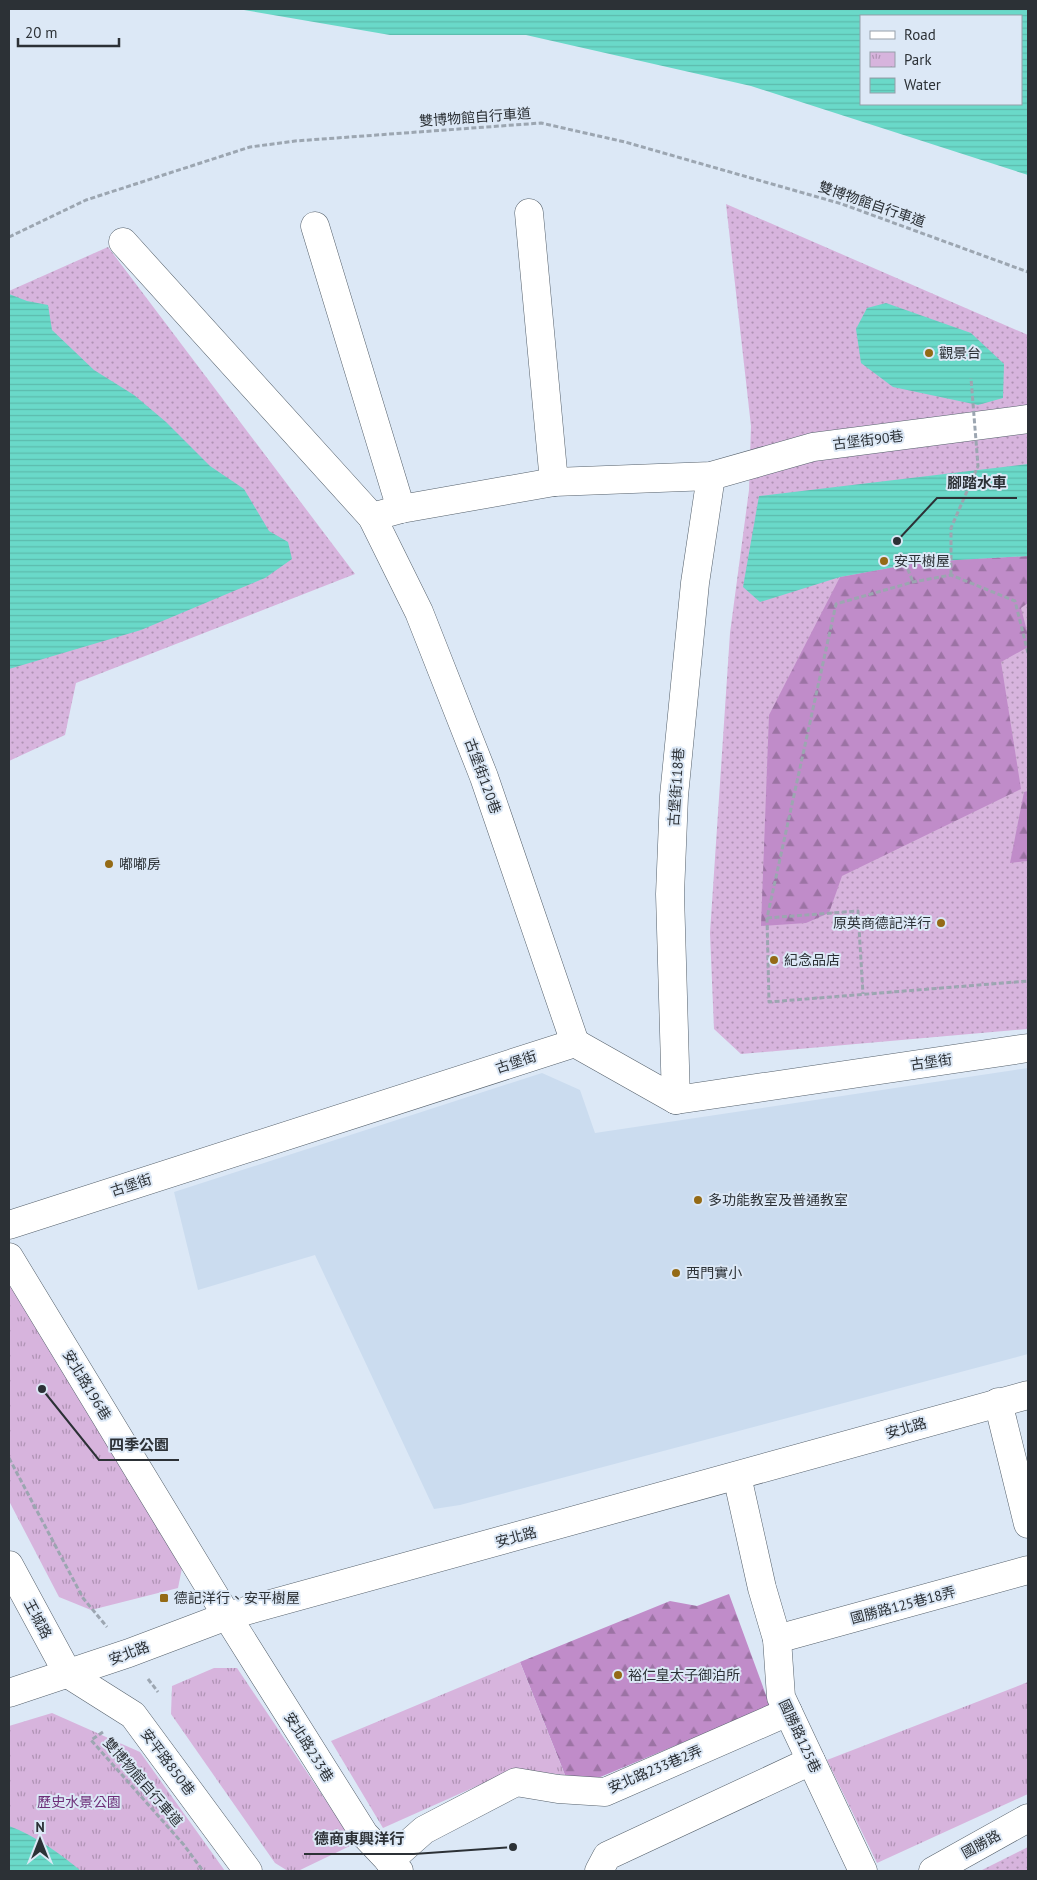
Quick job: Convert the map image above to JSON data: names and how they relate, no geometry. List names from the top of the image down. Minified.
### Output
{"streets":{"street":["古堡街90巷","古堡街120巷","古堡街118巷","古堡街","安北路196巷","安北路","國勝路125巷18弄","王城路","國勝路125巷","安北路233巷","安平路850巷","安北路233巷2弄","國勝路"],"path":["雙博物館自行車道"]},"crossings":[["雙博物館自行車道","安北路"],["雙博物館自行車道","安平路850巷"],["古堡街90巷","古堡街120巷"],["古堡街90巷","古堡街118巷"],["古堡街120巷","古堡街"],["古堡街118巷","古堡街"],["安北路196巷","安北路"],["安北路196巷","安北路233巷"],["安北路","王城路"],["安北路","國勝路125巷"],["安北路","安北路233巷"],["安北路","安平路850巷"],["國勝路125巷18弄","國勝路125巷"],["王城路","安平路850巷"],["國勝路125巷","安北路233巷2弄"],["安北路233巷","安北路233巷2弄"]],"parks":["歷史水景公園"],"places":{"other":["觀景台","腳踏水車","安平樹屋","嘟嘟房","原英商德記洋行","紀念品店","多功能教室及普通教室","西門實小","四季公園","裕仁皇太子御泊所","德商東興洋行"],"transit":["德記洋行、安平樹屋"]},"legend":["Road","Park","Water"],"scale_bar":"20 m","north":"top"}
